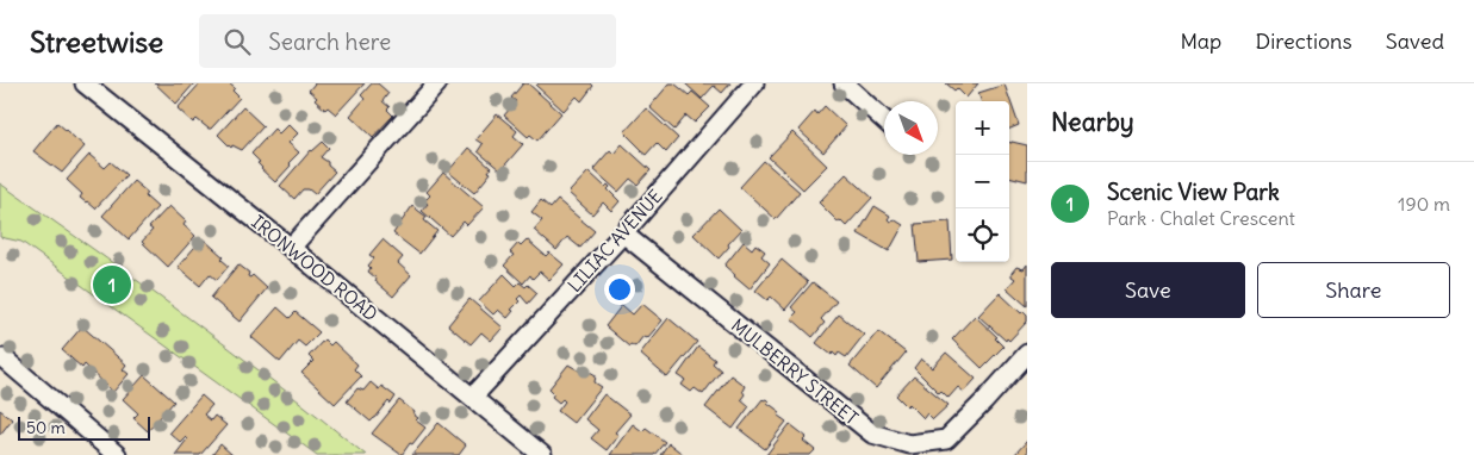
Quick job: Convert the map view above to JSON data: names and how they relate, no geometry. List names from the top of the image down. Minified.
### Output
{"streets":{"street":["LILIAC AVENUE","IRONWOOD ROAD","MULBERRY STREET"]},"crossings":[["LILIAC AVENUE","IRONWOOD ROAD"],["LILIAC AVENUE","MULBERRY STREET"]],"scale_bar":"50 m","north":"bottom right","page":{"header":"Streetwise","search":"Search here","nav":["Map","Directions","Saved"],"heading":"Nearby","map_buttons":["+","−"],"list":[{"mark":"1","name":"Scenic View Park","note":"Park · Chalet Crescent","value":"190 m"}],"buttons":["Save","Share"],"pins":"1","scale":"50 m"}}
